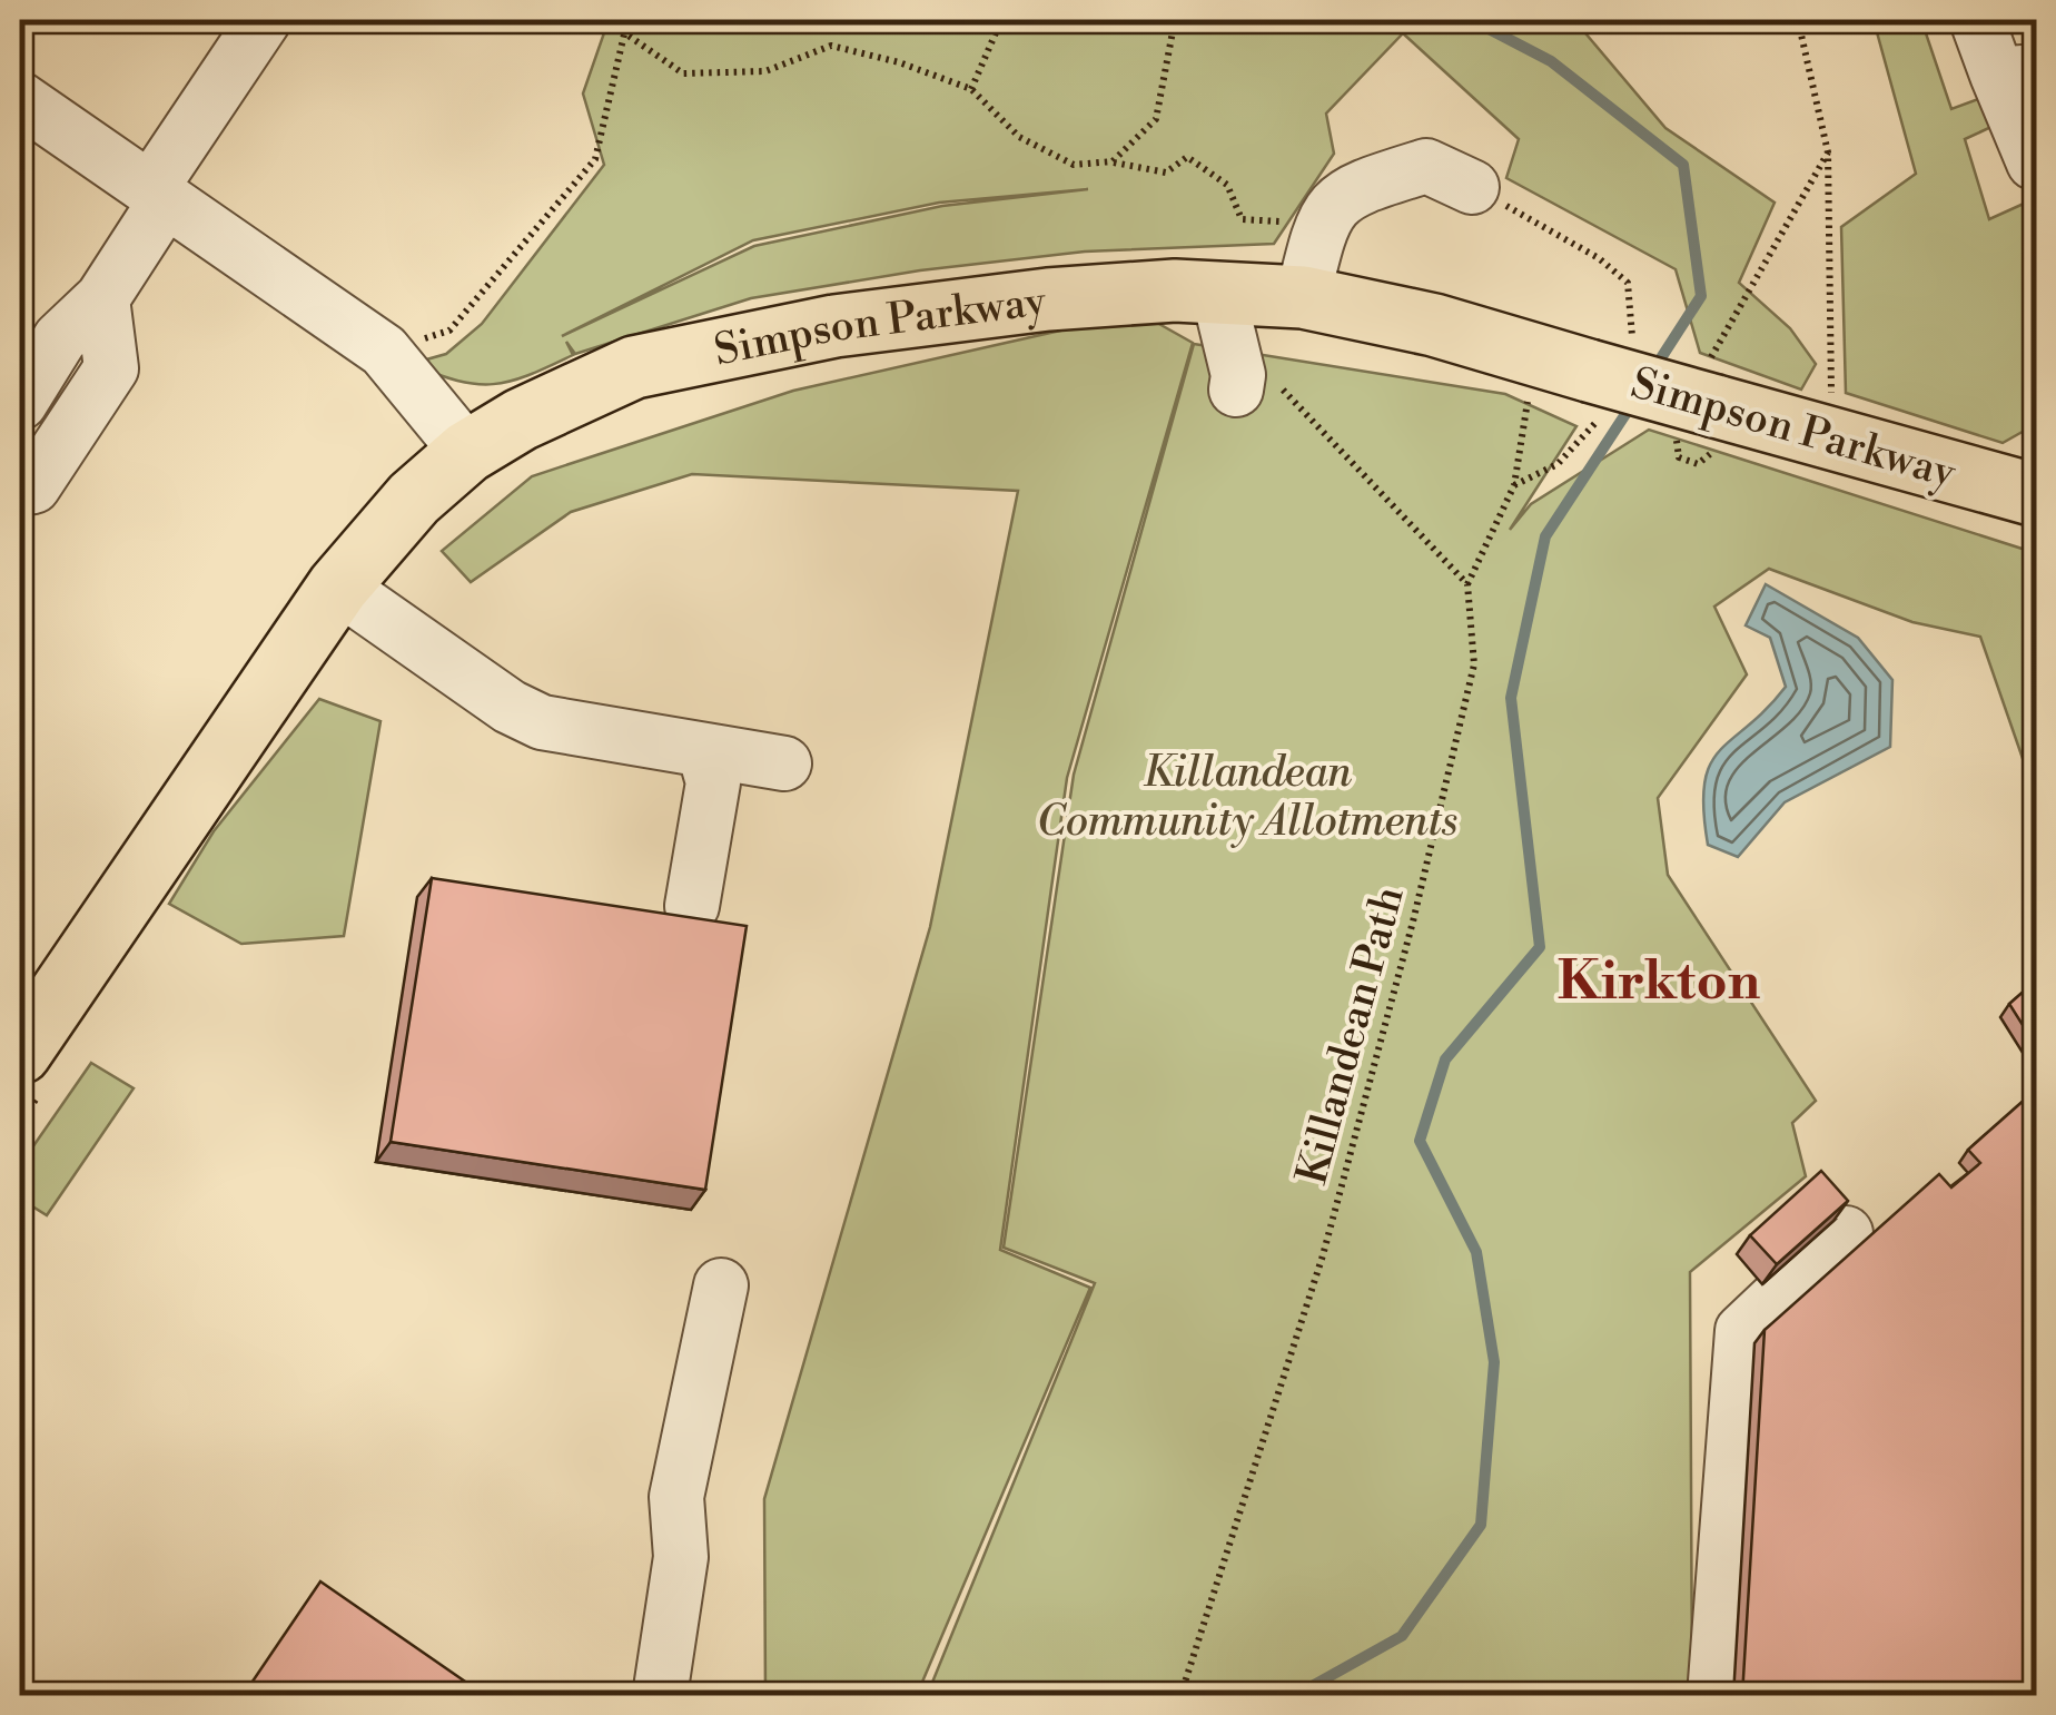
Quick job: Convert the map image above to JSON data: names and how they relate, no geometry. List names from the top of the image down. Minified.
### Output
{"streets":{"main road":["Simpson Parkway"],"path":["Killandean Path"]},"districts":["Kirkton"],"parks":["Killandean Community Allotments"]}
